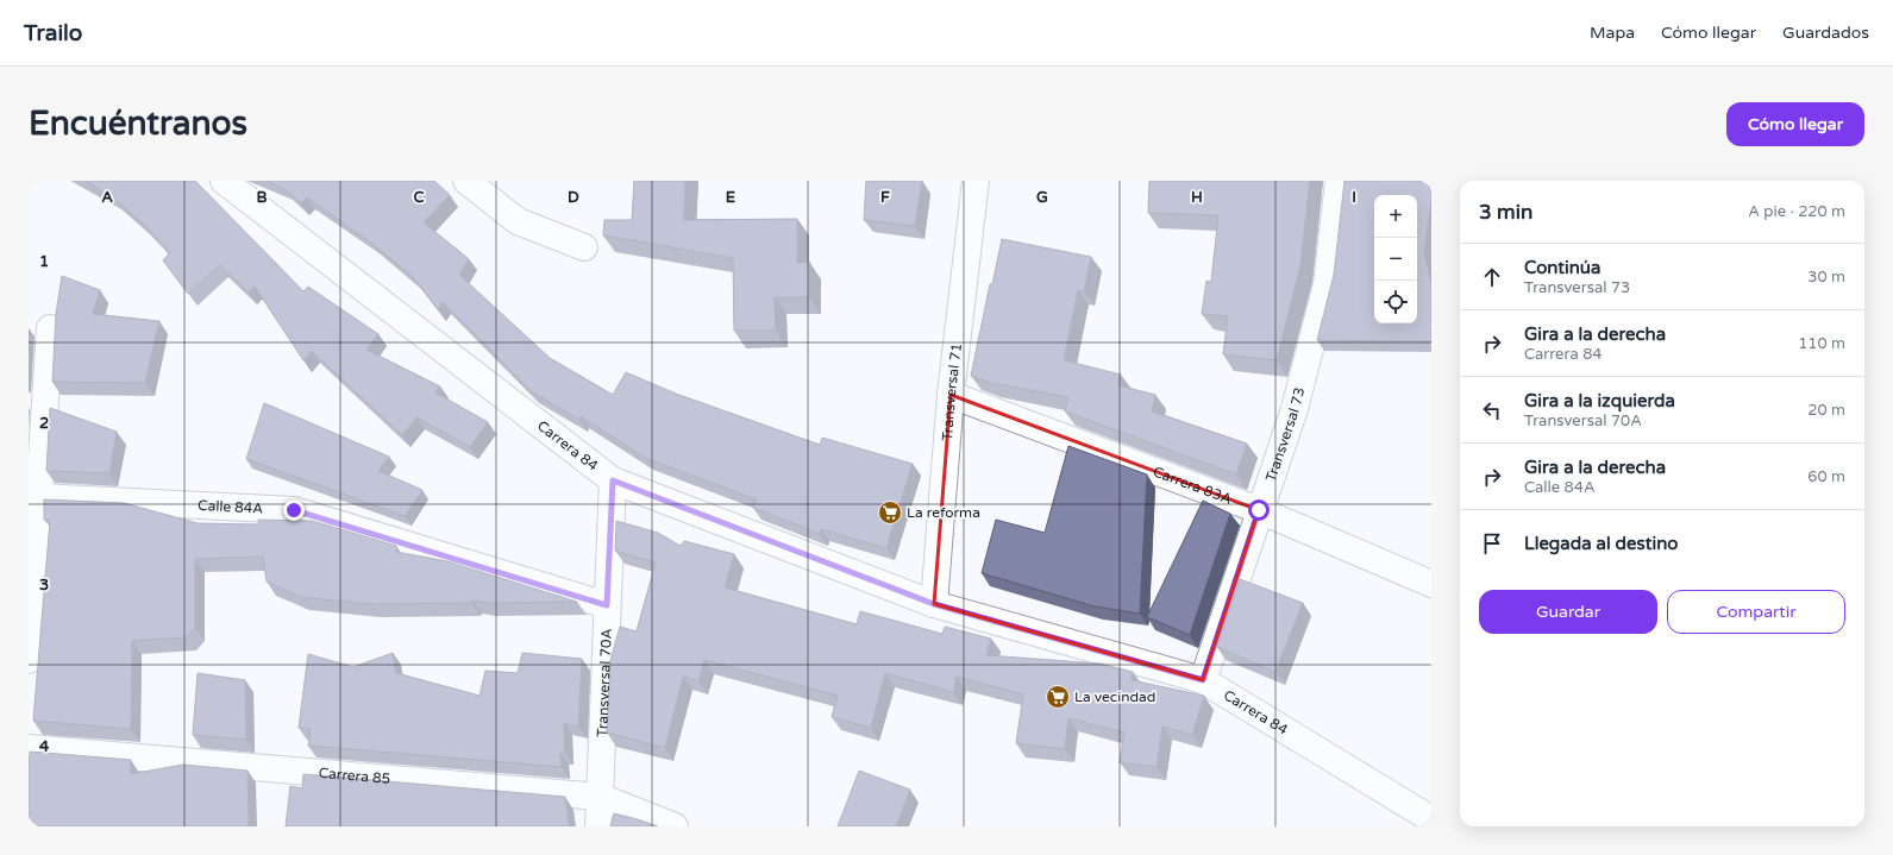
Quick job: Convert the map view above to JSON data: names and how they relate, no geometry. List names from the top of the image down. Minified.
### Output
{"streets":{"street":["Transversal 71","Transversal 73","Carrera 84","Carrera 83A","Calle 84A","Transversal 70A","Carrera 85"]},"crossings":[["Transversal 71","Carrera 84"],["Transversal 71","Carrera 83A"],["Transversal 73","Carrera 84"],["Transversal 73","Carrera 83A"],["Carrera 84","Transversal 70A"],["Calle 84A","Transversal 70A"],["Transversal 70A","Carrera 85"]],"places":{"supermarket":["La reforma","La vecindad"]},"page":{"header":"Trailo","nav":["Mapa","Cómo llegar","Guardados"],"buttons":["Cómo llegar",["Guardar","Compartir"]],"title":"Encuéntranos","heading":["3 min","A pie · 220 m"],"map_buttons":["+","−"],"list":[["Continúa","Transversal 73","30 m"],["Gira a la derecha","Carrera 84","110 m"],["Gira a la izquierda","Transversal 70A","20 m"],["Gira a la derecha","Calle 84A","60 m"],"Llegada al destino"]},"grid":{"columns":["A","B","C","D","E","F","G","H","I"],"rows":["1","2","3","4"]}}
